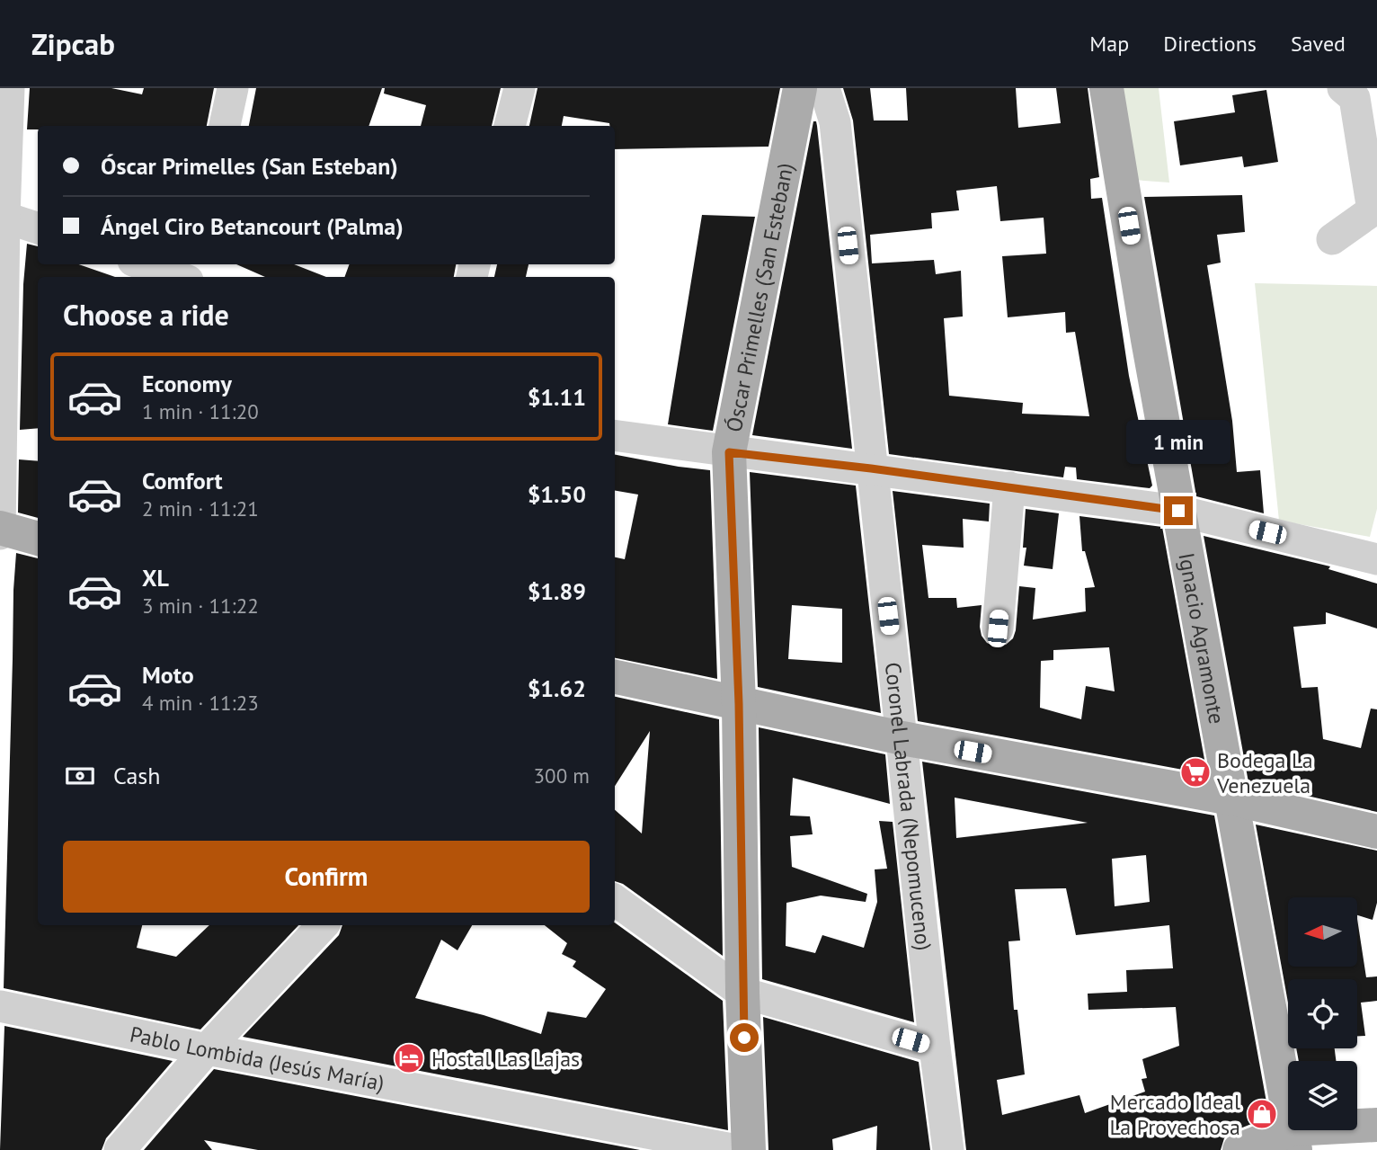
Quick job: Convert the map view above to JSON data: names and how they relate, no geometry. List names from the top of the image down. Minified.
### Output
{"streets":{"main road":["Óscar Primelles (San Esteban)","Ignacio Agramonte"],"street":["Coronel Labrada (Nepomuceno)","Pablo Lombida (Jesús María)"]},"places":{"supermarket":["Bodega La Venezuela"],"hotel":["Hostal Las Lajas"],"shop":["Mercado Ideal La Provechosa"]},"north":"left","page":{"header":"Zipcab","nav":["Map","Directions","Saved"],"banner":["Óscar Primelles (San Esteban)","Ángel Ciro Betancourt (Palma)"],"heading":"Choose a ride","list":[{"name":"Economy","note":"1 min · 11:20","value":"$1.11"},{"name":"Comfort","note":"2 min · 11:21","value":"$1.50"},{"name":"XL","note":"3 min · 11:22","value":"$1.89"},{"name":"Moto","note":"4 min · 11:23","value":"$1.62"}],"bubble":"1 min","pay":["Cash","300 m"],"buttons":"Confirm"}}
